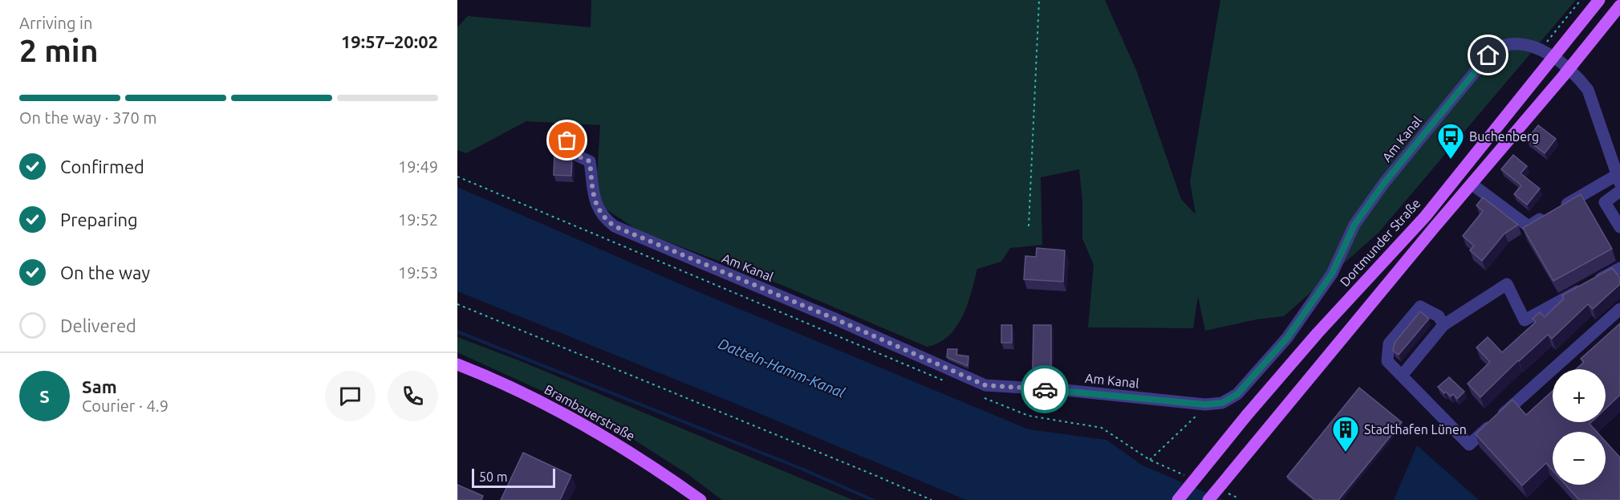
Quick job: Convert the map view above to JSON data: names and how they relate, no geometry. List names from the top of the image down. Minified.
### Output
{"streets":{"main road":["Dortmunder Straße","Brambauerstraße"],"street":["Am Kanal"]},"crossings":[["Am Kanal","Dortmunder Straße"]],"water":["Datteln-Hamm-Kanal"],"places":{"bus stop":["Buchenberg"],"building":["Stadthafen Lünen"]},"scale_bar":"50 m","page":{"heading":["2 min","Arriving in","19:57–20:02"],"panel":["Sam","Courier · 4.9"],"bar":"On the way · 370 m","list":[["Confirmed","19:49"],["Preparing","19:52"],["On the way","19:53"],"Delivered"],"map_buttons":["+","−"],"round":"S","scale":"50 m"}}
